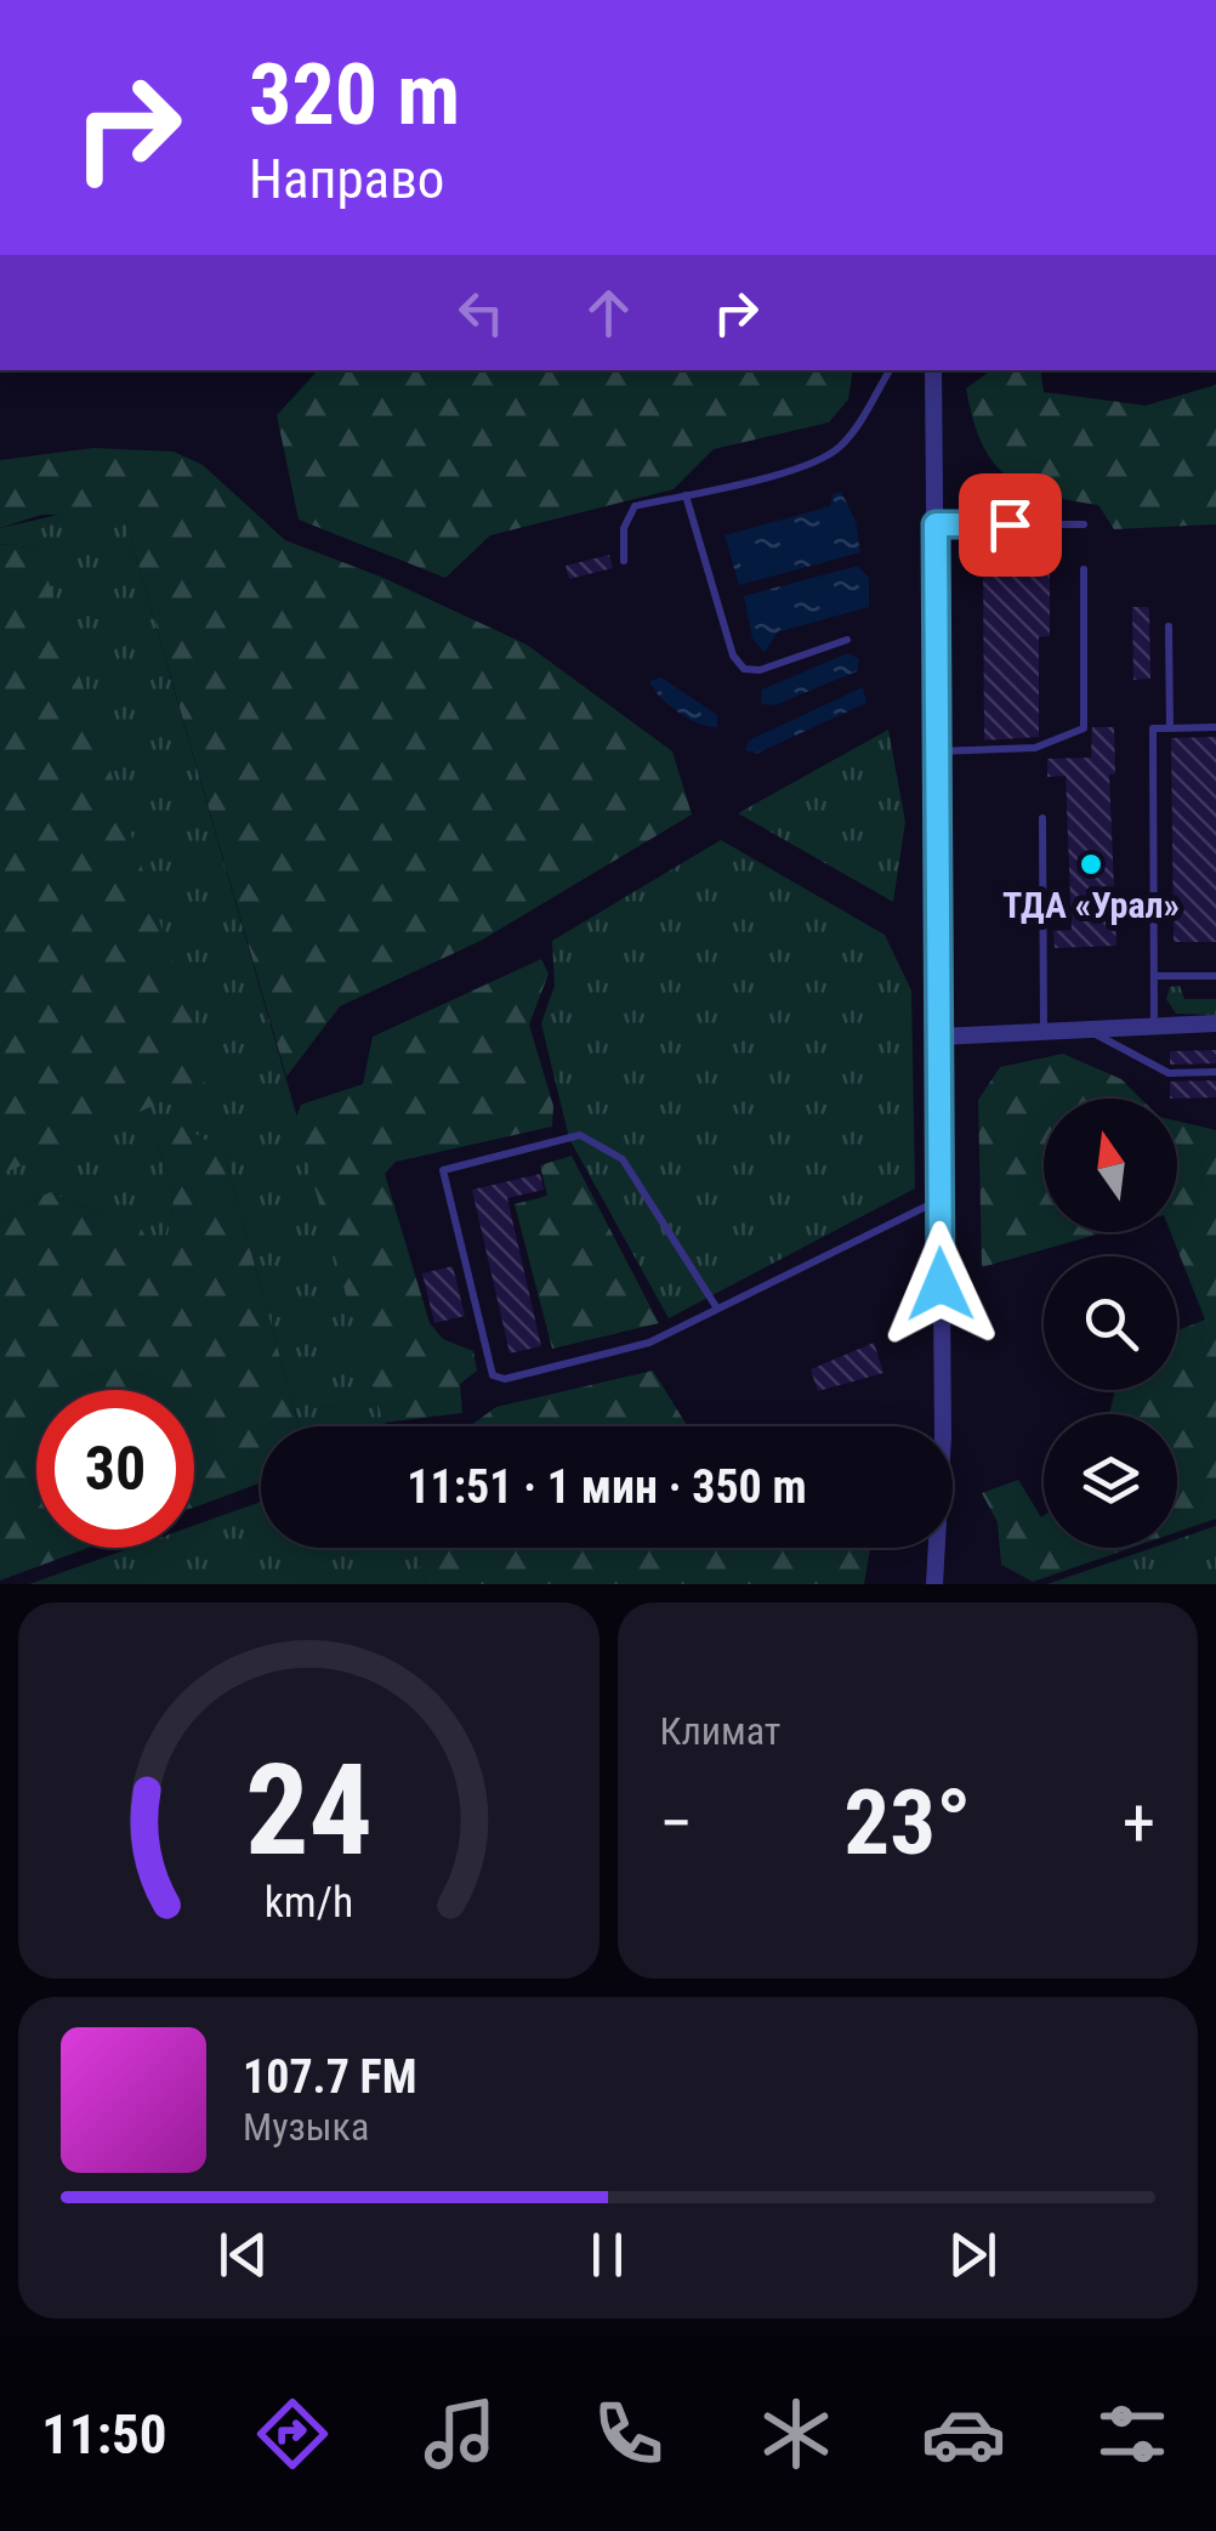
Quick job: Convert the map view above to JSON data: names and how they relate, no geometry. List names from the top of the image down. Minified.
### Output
{"places":["ТДА «Урал»"],"north":"top","page":{"turn":["320 m","Направо"],"limit":"30","trip":"11:51 · 1 мин · 350 m","tile":"Климат","heat":["−","23°","+"],"song":["107.7 FM","Музыка"],"tabs":"11:50","gauge":["24","km/h"]}}
